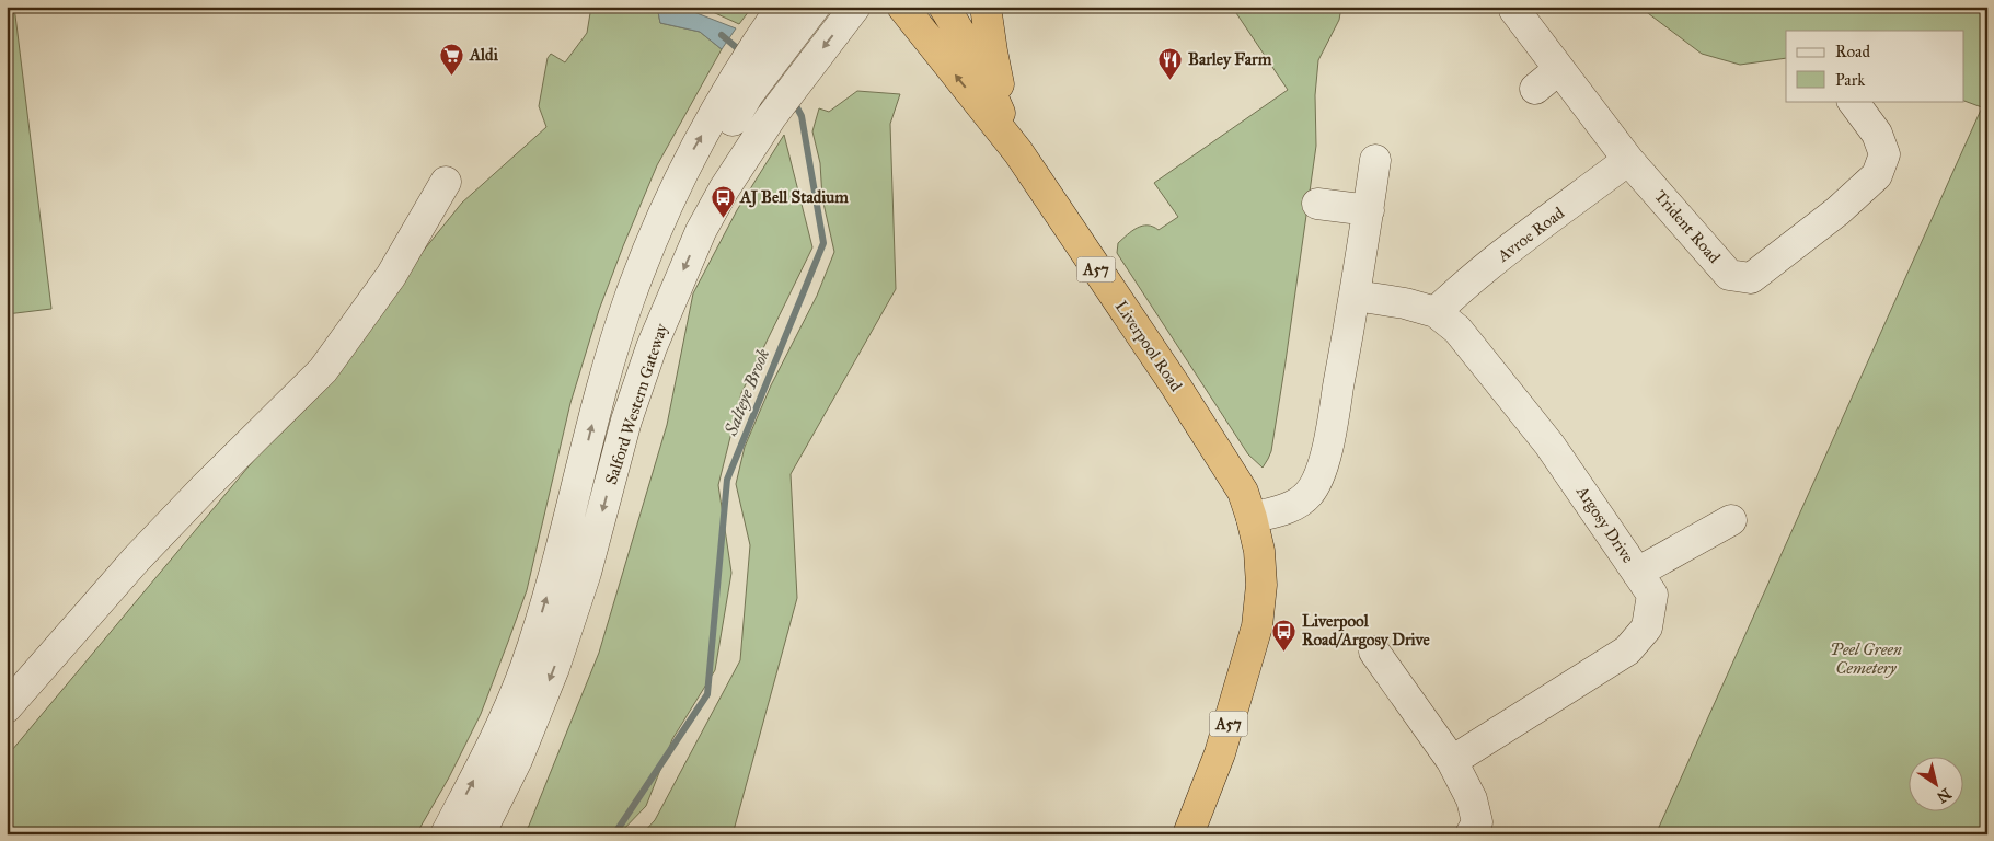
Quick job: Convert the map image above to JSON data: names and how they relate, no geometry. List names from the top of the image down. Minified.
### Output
{"streets":{"highway":["A57","Liverpool Road"],"street":["Trident Road","Avroe Road","Salford Western Gateway","Argosy Drive"]},"crossings":[["Trident Road","Avroe Road"],["Avroe Road","Argosy Drive"],["A57","Liverpool Road"]],"water":["Salteye Brook"],"parks":["Peel Green Cemetery"],"places":{"supermarket":["Aldi"],"restaurant":["Barley Farm"],"bus stop":["AJ Bell Stadium","Liverpool Road/Argosy Drive"]},"legend":["Road","Park"],"north":"bottom right"}
